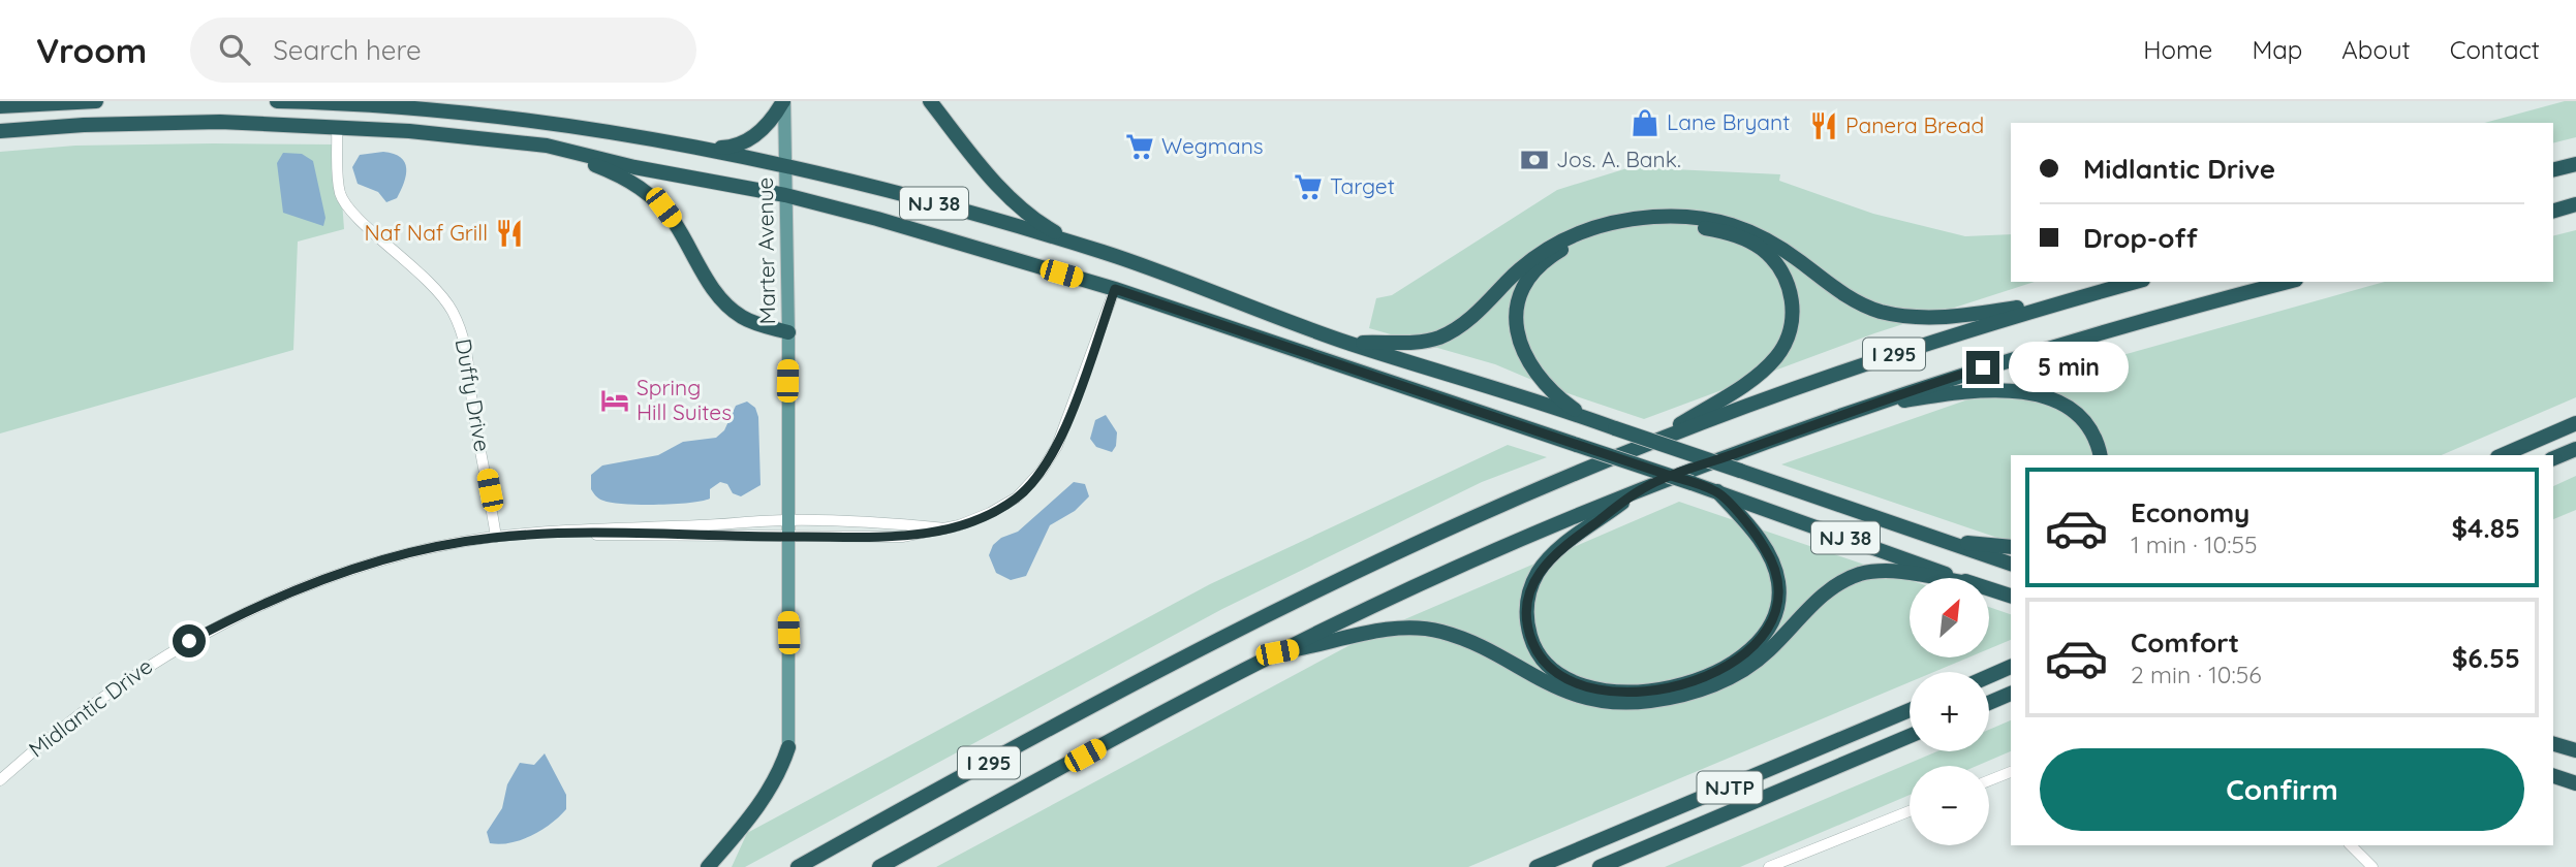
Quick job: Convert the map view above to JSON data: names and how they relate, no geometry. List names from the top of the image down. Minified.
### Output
{"streets":{"highway":["NJ 38","I 295","NJTP"],"main road":["Marter Avenue"],"street":["Duffy Drive","Midlantic Drive"]},"crossings":[["NJ 38","Marter Avenue"],["NJ 38","Duffy Drive"],["NJ 38","Midlantic Drive"],["Marter Avenue","Midlantic Drive"],["Duffy Drive","Midlantic Drive"]],"places":{"shop":["Lane Bryant"],"restaurant":["Panera Bread","Naf Naf Grill"],"supermarket":["Wegmans","Target"],"bank":["Jos. A. Bank."],"hotel":["Spring Hill Suites"]},"north":"top right","page":{"header":"Vroom","search":"Search here","nav":["Home","Map","About","Contact"],"banner":["Midlantic Drive","Drop-off"],"bubble":"5 min","list":[{"name":"Economy","note":"1 min · 10:55","value":"$4.85"},{"name":"Comfort","note":"2 min · 10:56","value":"$6.55"}],"map_buttons":["+","−"],"buttons":"Confirm"}}
